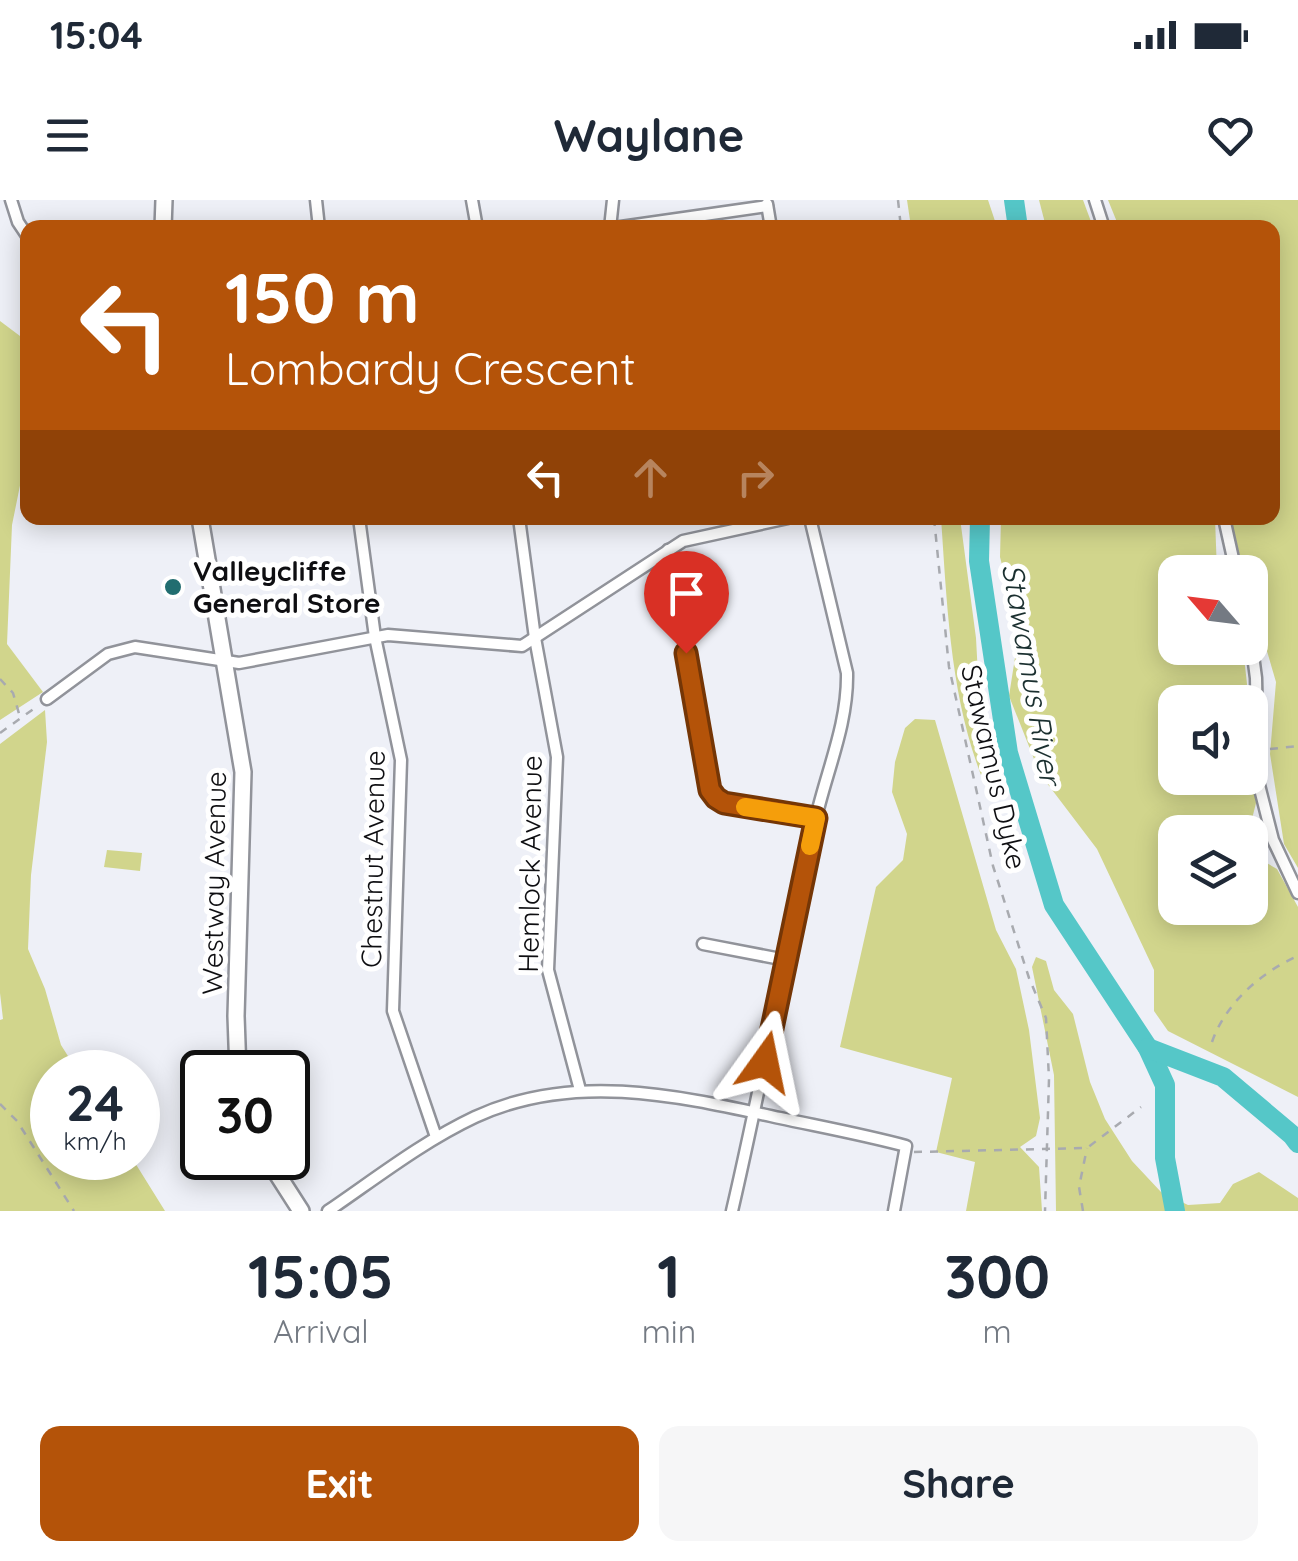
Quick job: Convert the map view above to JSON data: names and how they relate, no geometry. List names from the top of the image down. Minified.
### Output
{"streets":{"street":["Chestnut Avenue","Hemlock Avenue","Westway Avenue"],"path":["Stawamus Dyke"]},"water":["Stawamus River"],"places":["Valleycliffe General Store"],"north":"top left","page":{"status":"15:04","header":"Waylane","turn":["150 m","Lombardy Crescent"],"speed":"24 km/h","limit":"30","eta":["15:05","Arrival","1","min","300","m"],"buttons":["Exit","Share"]}}
